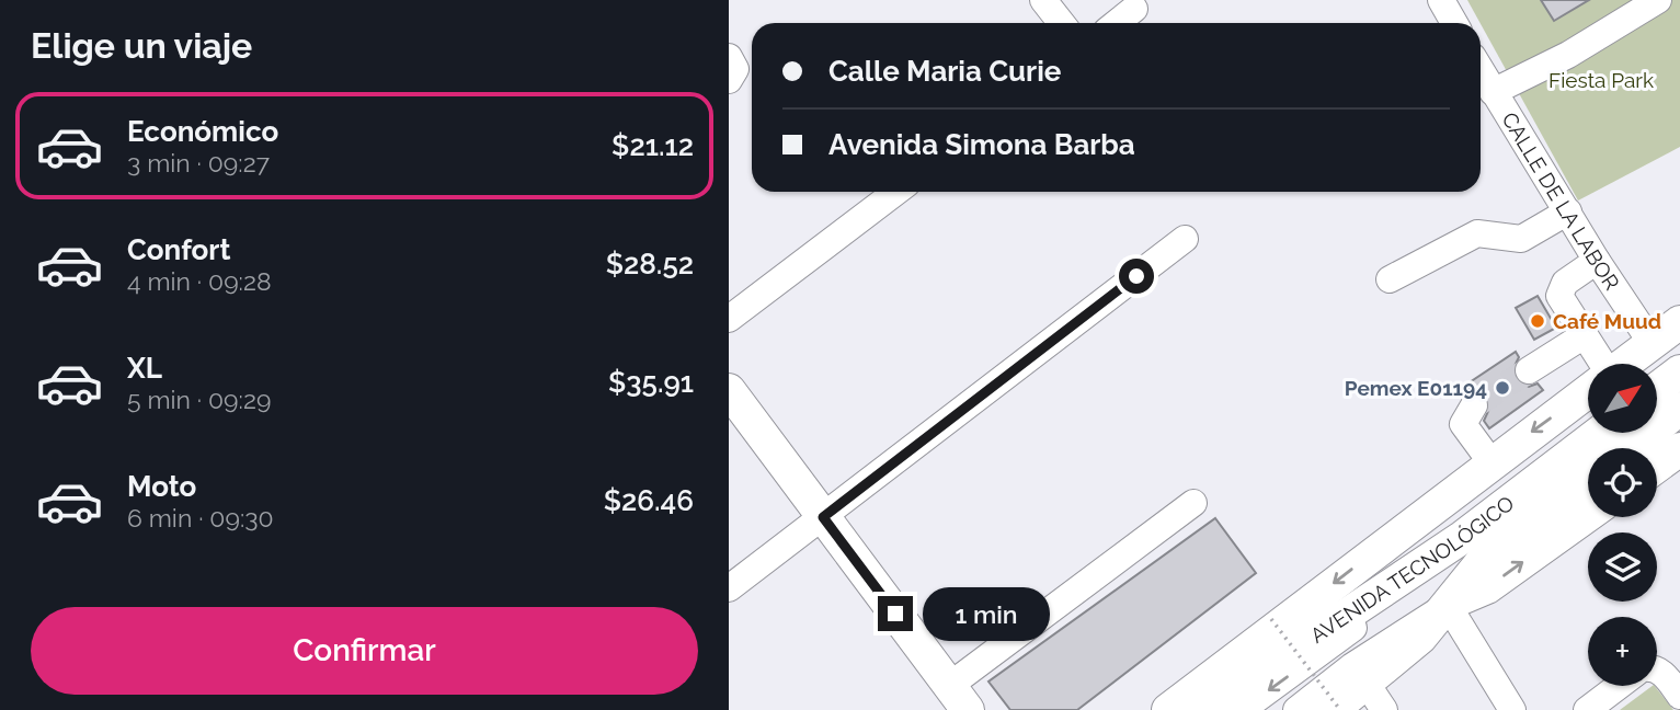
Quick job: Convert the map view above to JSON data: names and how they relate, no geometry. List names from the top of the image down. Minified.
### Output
{"streets":{"main road":["AVENIDA TECNOLÓGICO"],"street":["CALLE DE LA LABOR"]},"parks":["Fiesta Park"],"places":["Café Muud","Pemex E01194"],"north":"top right","page":{"heading":"Elige un viaje","banner":["Calle Maria Curie","Avenida Simona Barba"],"list":[{"name":"Económico","note":"3 min · 09:27","value":"$21.12"},{"name":"Confort","note":"4 min · 09:28","value":"$28.52"},{"name":"XL","note":"5 min · 09:29","value":"$35.91"},{"name":"Moto","note":"6 min · 09:30","value":"$26.46"}],"map_buttons":"+","bubble":"1 min","buttons":"Confirmar"}}
